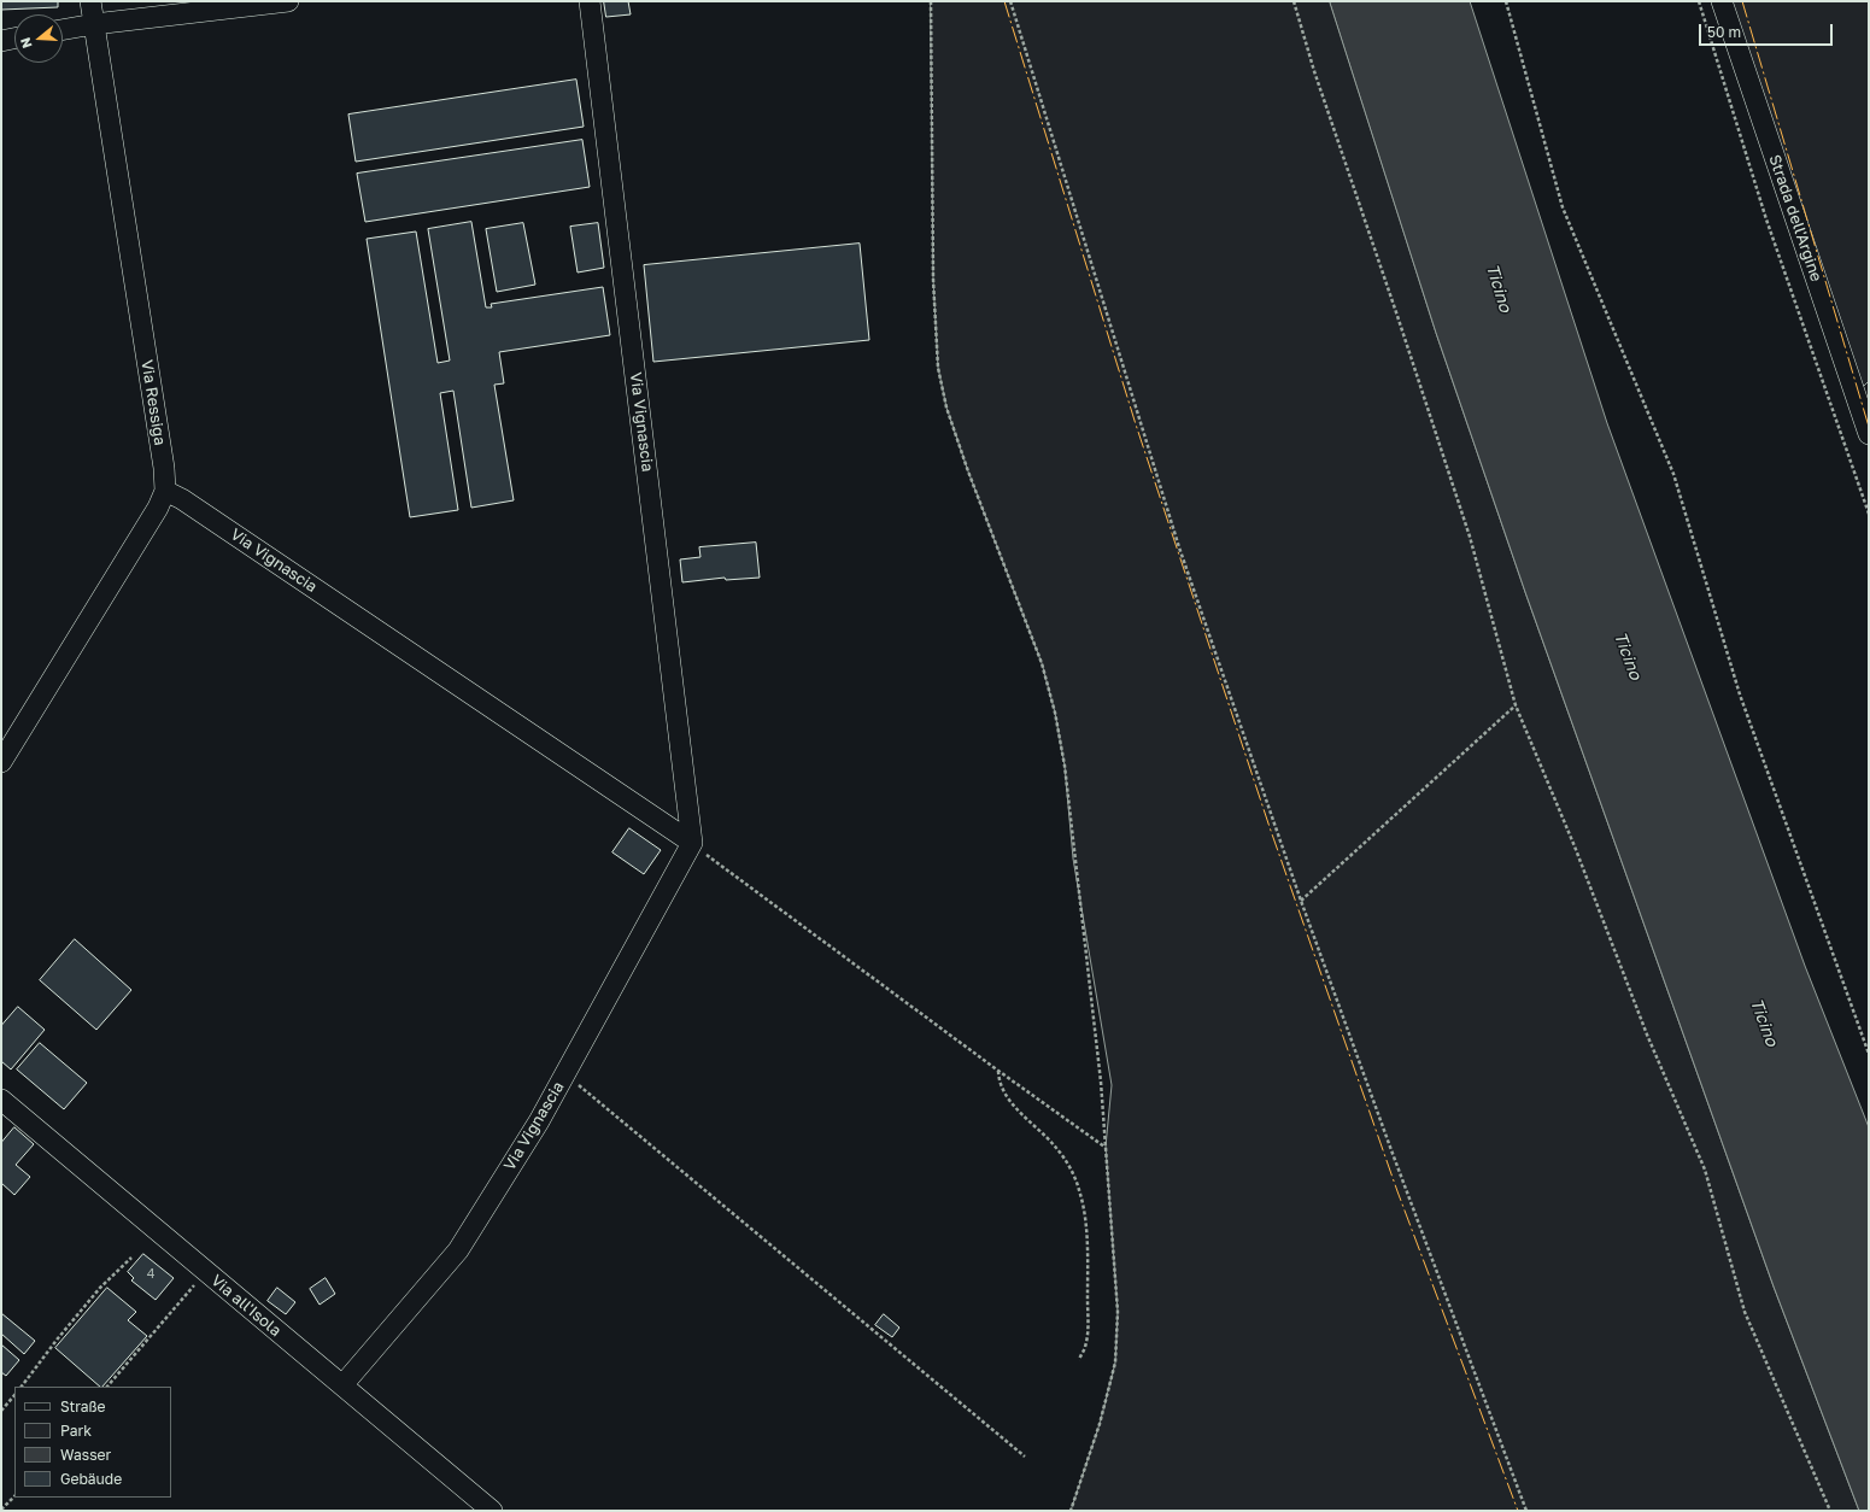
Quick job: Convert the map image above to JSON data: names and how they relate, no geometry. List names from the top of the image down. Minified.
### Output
{"streets":{"street":["Strada dell'Argine","Via Ressiga","Via Vignascia","Via all'Isola"]},"crossings":[["Via Ressiga","Via Vignascia"],["Via Vignascia","Via all'Isola"]],"water":["Ticino"],"house_numbers":["4"],"legend":["Straße","Park","Wasser","Gebäude"],"scale_bar":"50 m","north":"left"}
